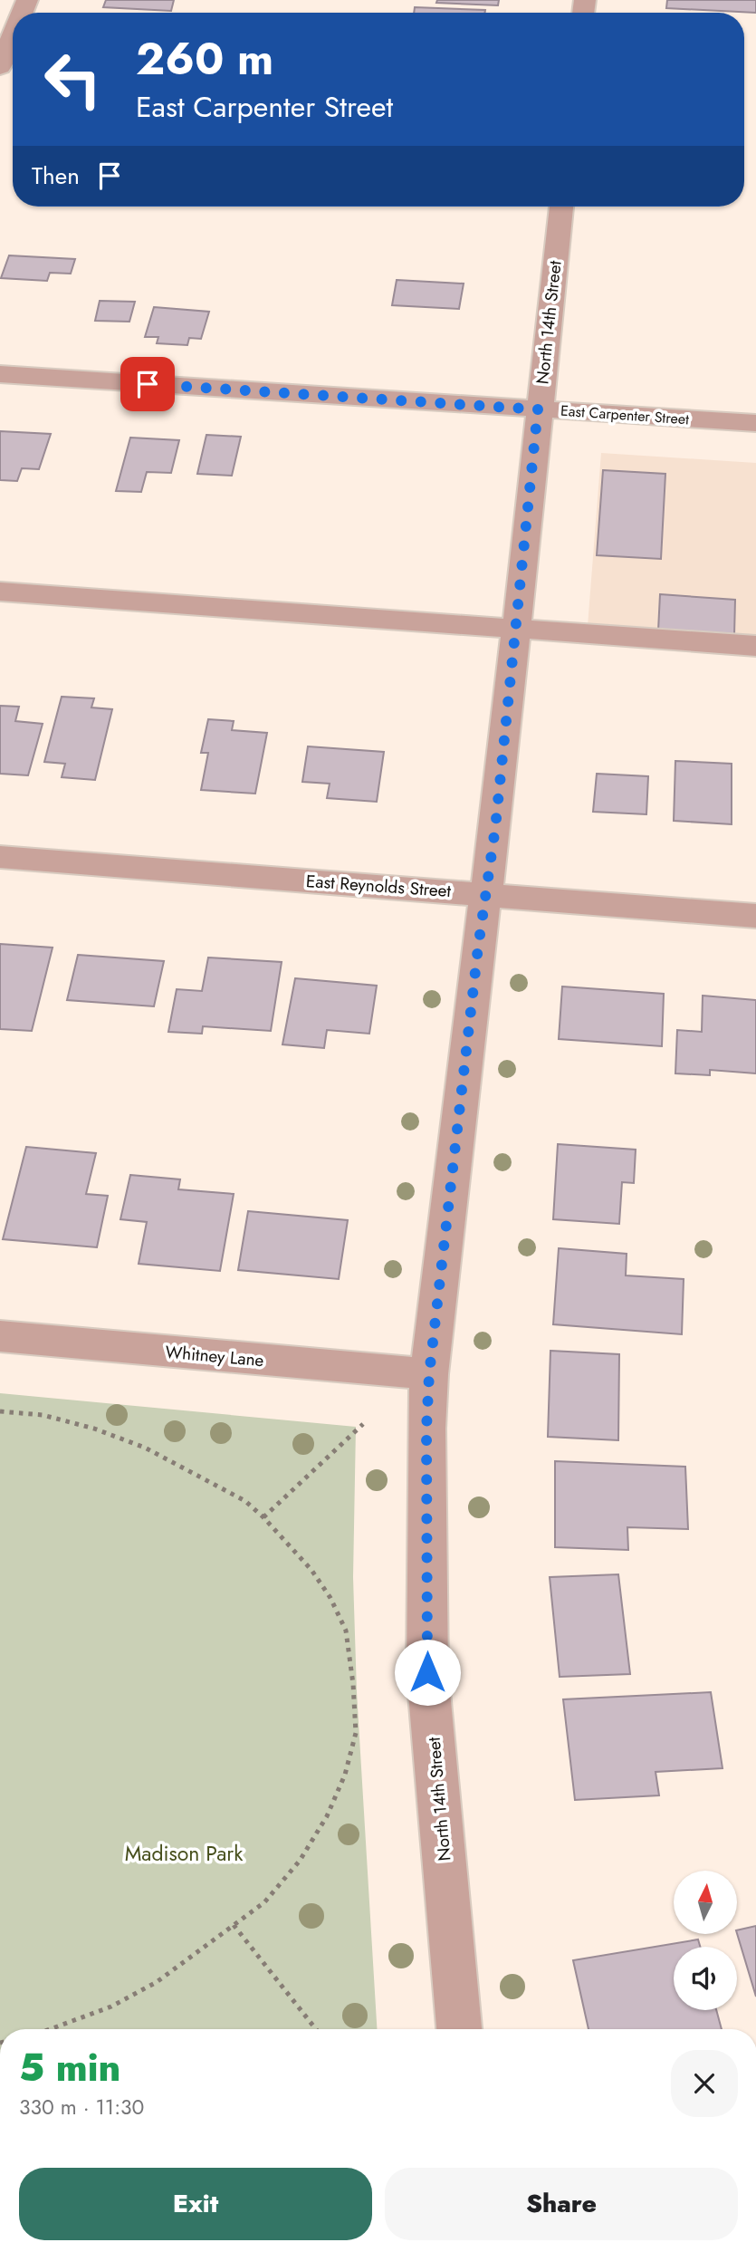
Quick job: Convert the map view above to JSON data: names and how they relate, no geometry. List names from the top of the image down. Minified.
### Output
{"streets":{"street":["North 14th Street","East Carpenter Street","East Reynolds Street","Whitney Lane"]},"crossings":[["North 14th Street","East Carpenter Street"],["North 14th Street","East Reynolds Street"],["North 14th Street","Whitney Lane"]],"parks":["Madison Park"],"north":"top","page":{"turn":["260 m","East Carpenter Street"],"then":"Then","heading":["5 min","330 m · 11:30"],"buttons":["Exit","Share"]}}
